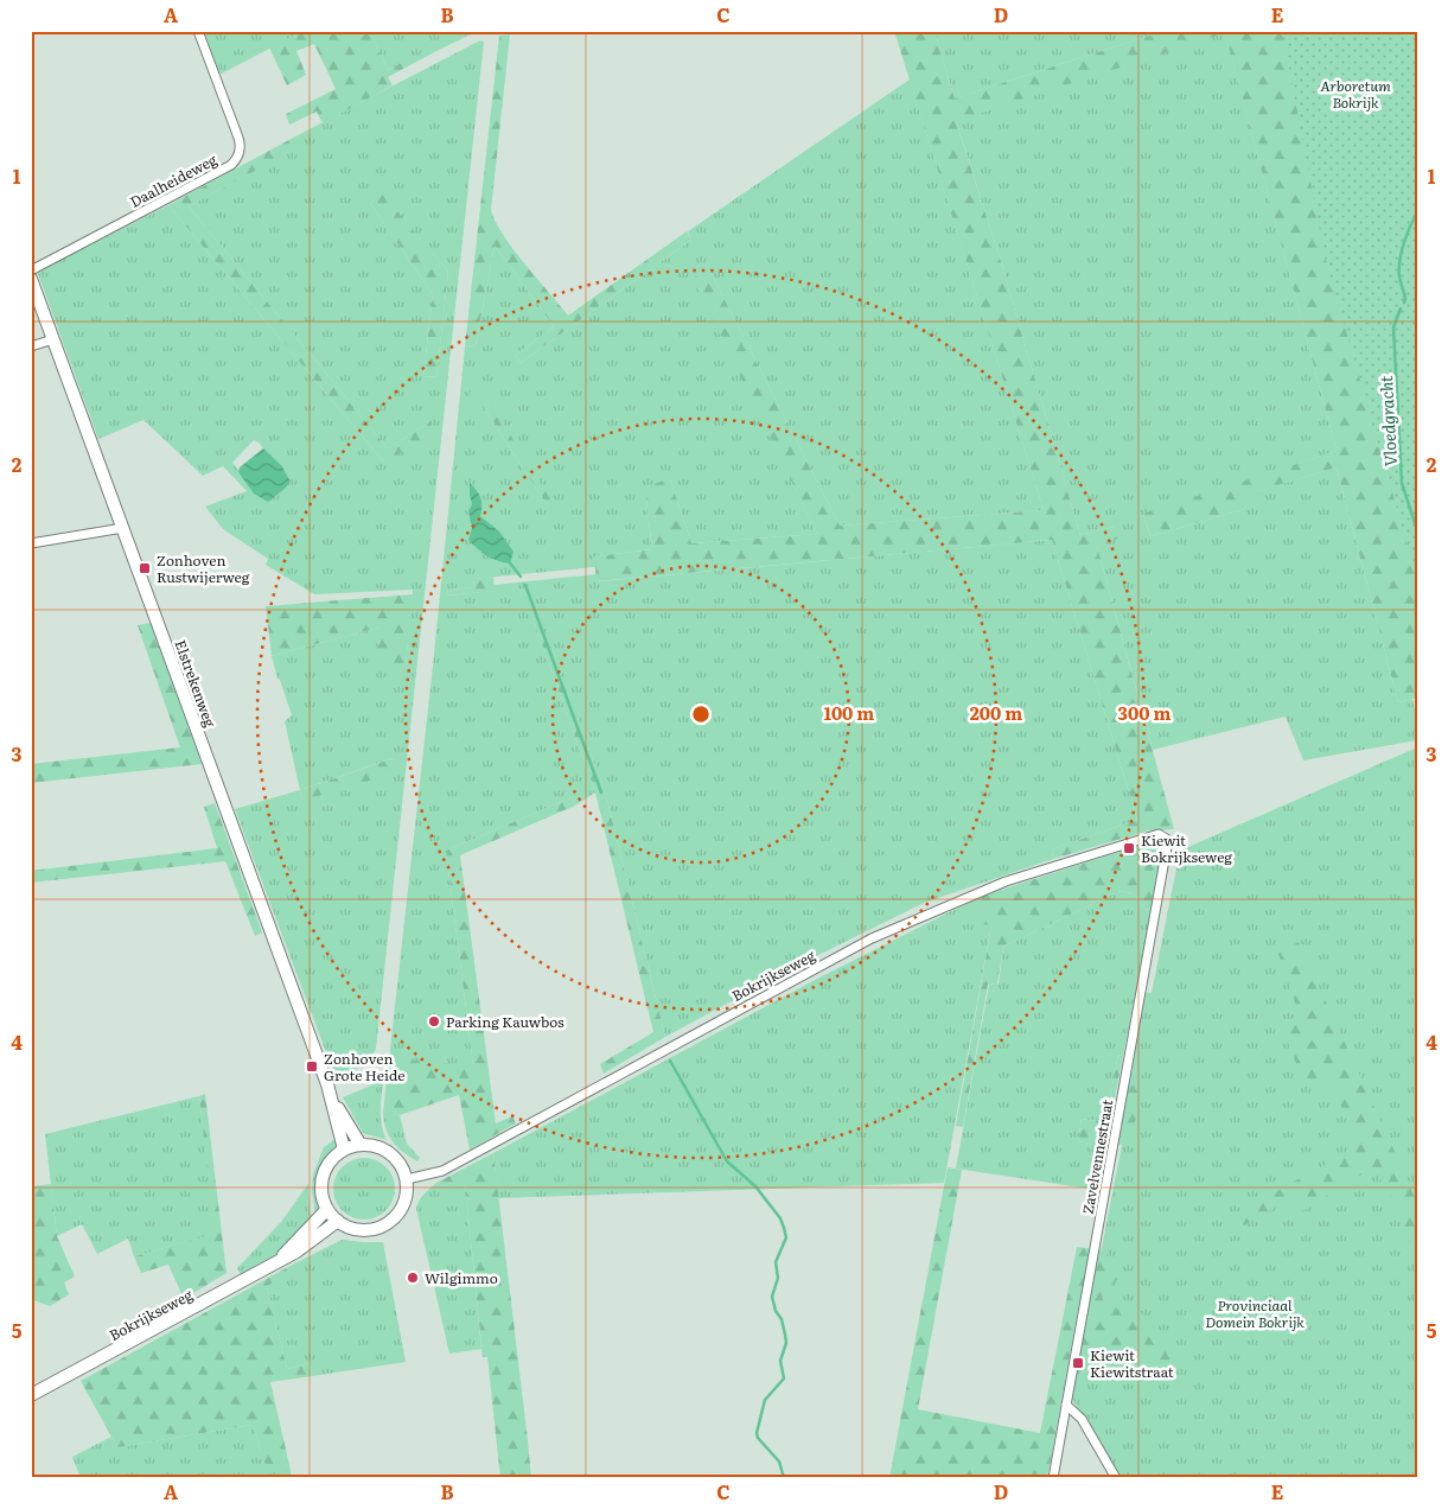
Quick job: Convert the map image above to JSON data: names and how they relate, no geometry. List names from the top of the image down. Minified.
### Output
{"streets":{"street":["Daalheideweg","Elstrekenweg","Bokrijkseweg","Zavelvennestraat"]},"crossings":[["Elstrekenweg","Bokrijkseweg"],["Bokrijkseweg","Zavelvennestraat"]],"water":["Vloedgracht"],"parks":["Arboretum Bokrijk","Provinciaal Domein Bokrijk"],"places":{"transit":["Zonhoven Rustwijerweg","Kiewit Bokrijkseweg","Zonhoven Grote Heide","Kiewit Kiewitstraat"],"other":["Parking Kauwbos","Wilgimmo"]},"grid":{"columns":["A","B","C","D","E"],"rows":["1","2","3","4","5"]},"rings":["100 m","200 m","300 m"]}
